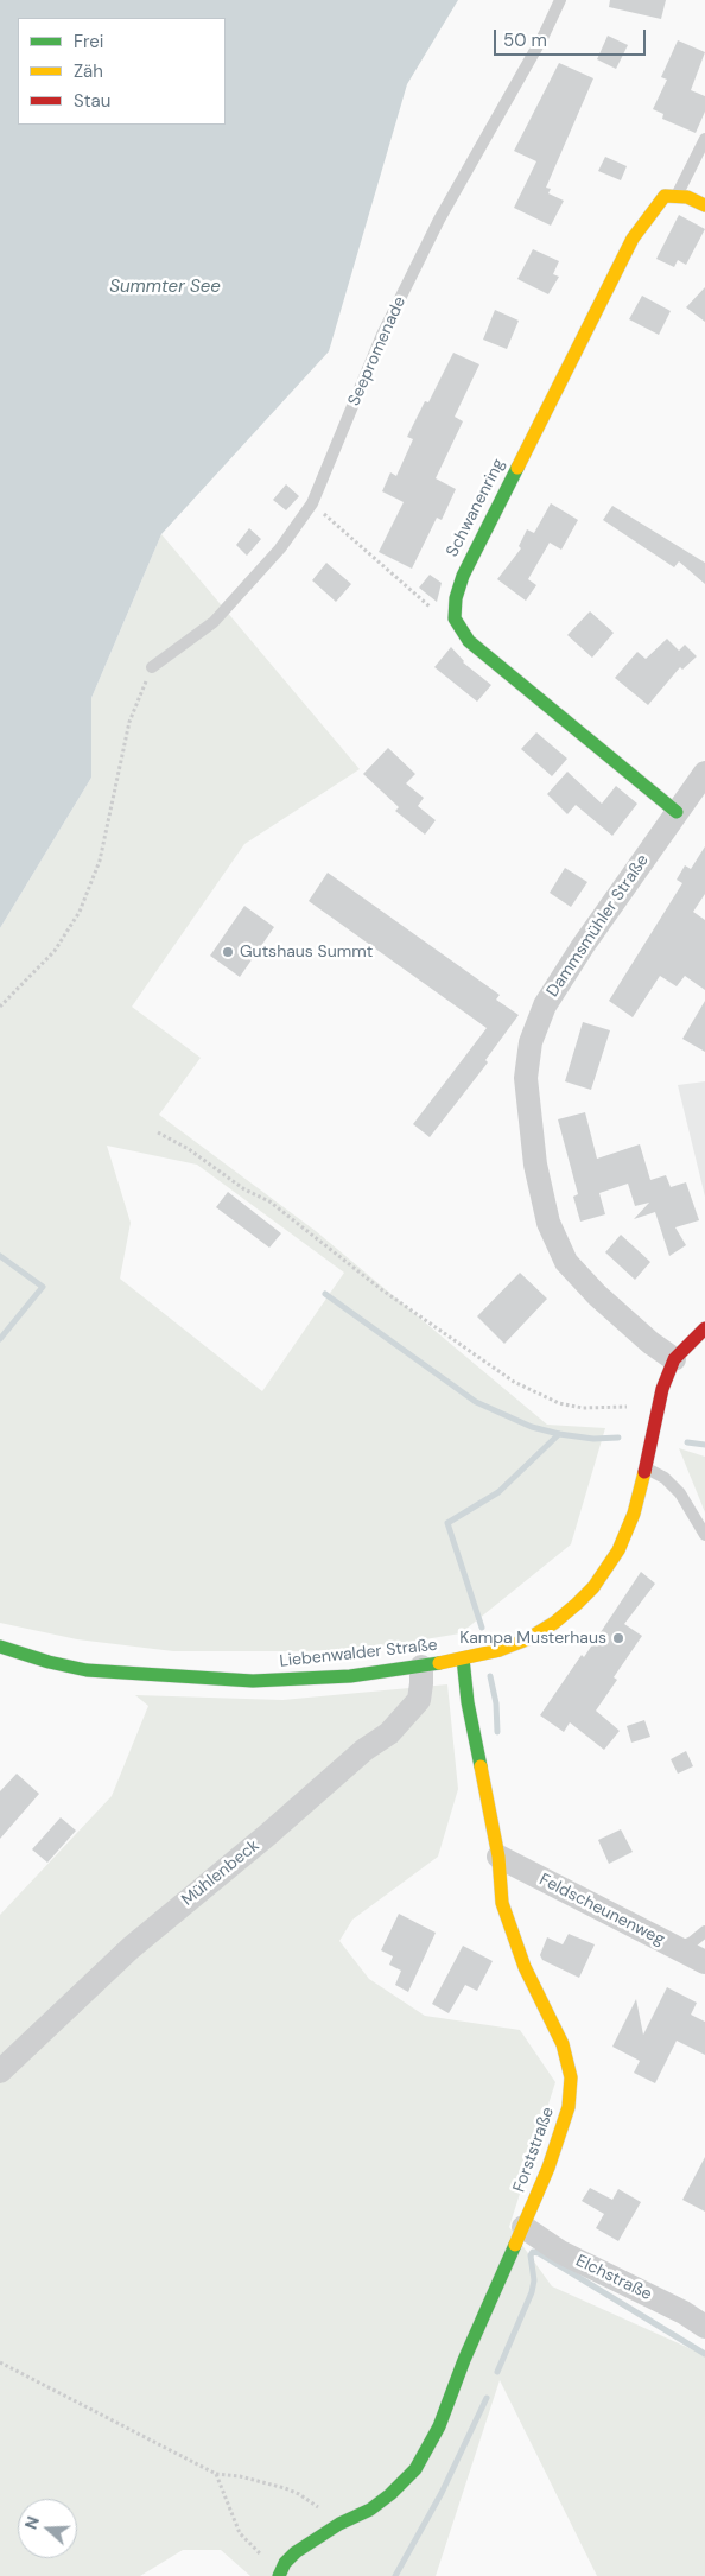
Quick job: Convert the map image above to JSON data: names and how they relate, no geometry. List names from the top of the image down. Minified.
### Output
{"streets":{"street":["Schwanenring","Dammsmühler Straße","Liebenwalder Straße","Mühlenbeck","Feldscheunenweg","Forststraße","Elchstraße"],"lane":["Seepromenade"]},"crossings":[["Dammsmühler Straße","Liebenwalder Straße"],["Liebenwalder Straße","Mühlenbeck"],["Liebenwalder Straße","Forststraße"],["Feldscheunenweg","Forststraße"],["Forststraße","Elchstraße"]],"water":["Summter See"],"places":["Gutshaus Summt","Kampa Musterhaus"],"legend":["Frei","Zäh","Stau"],"scale_bar":"50 m","north":"left"}
